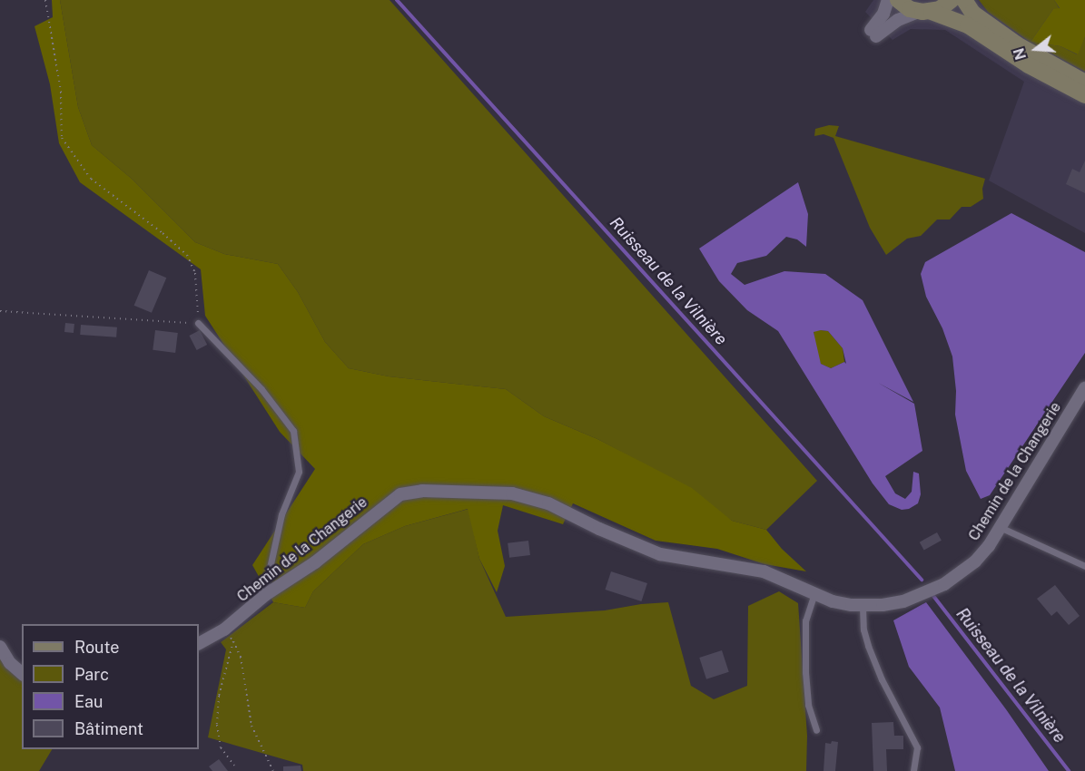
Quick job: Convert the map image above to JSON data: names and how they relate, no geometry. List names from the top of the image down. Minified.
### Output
{"streets":{"street":["Chemin de la Changerie"]},"water":["Ruisseau de la Vilnière"],"legend":["Route","Parc","Eau","Bâtiment"],"north":"left"}
